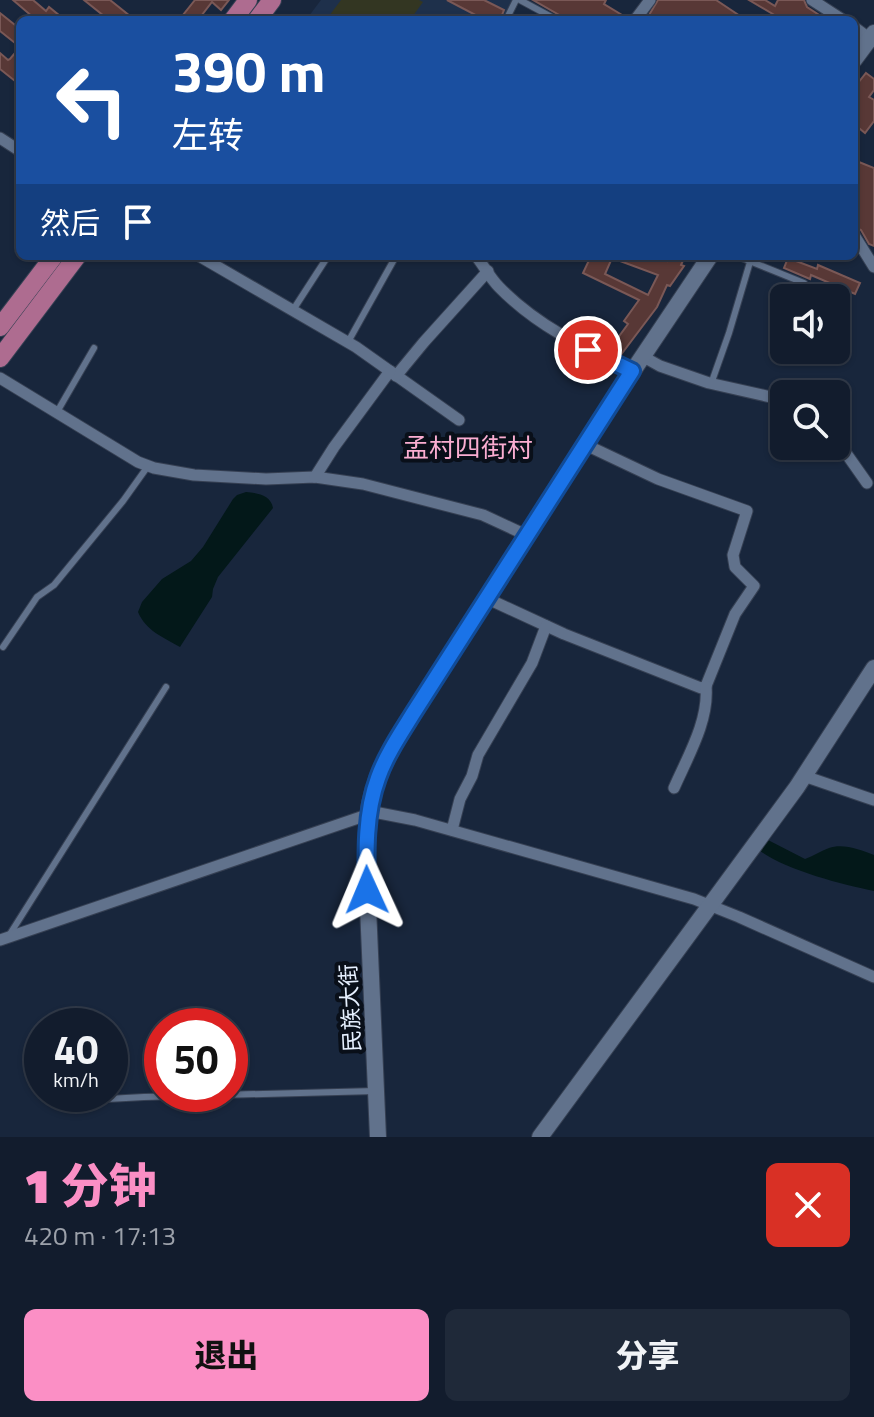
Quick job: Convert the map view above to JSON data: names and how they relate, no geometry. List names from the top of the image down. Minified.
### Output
{"streets":{"main road":["民族大街"]},"districts":["孟村四街村"],"page":{"turn":["390 m","左转"],"then":"然后","speed":"40 km/h","limit":"50","heading":["1 分钟","420 m · 17:13"],"buttons":["退出","分享"]}}
